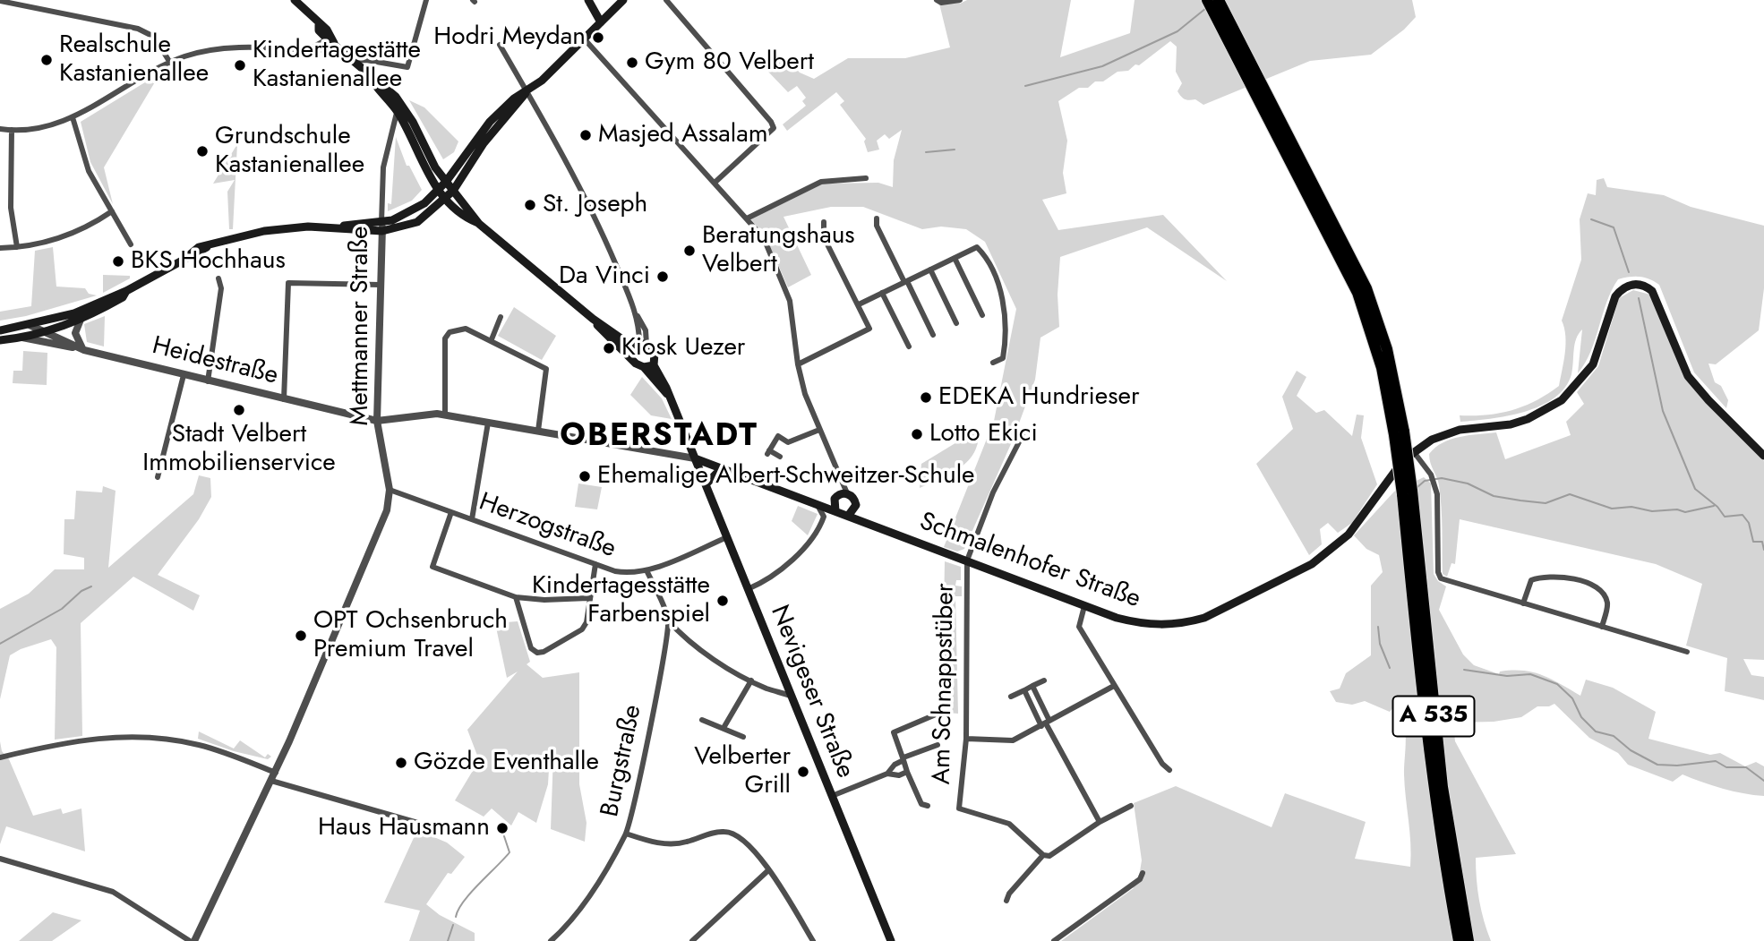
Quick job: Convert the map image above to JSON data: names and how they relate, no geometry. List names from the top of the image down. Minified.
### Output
{"streets":{"highway":["A 535"],"main road":["Schmalenhofer Straße","Nevigeser Straße"],"street":["Mettmanner Straße","Heidestraße","Herzogstraße","Am Schnappstüber","Burgstraße"]},"crossings":[["Mettmanner Straße","Heidestraße"],["Mettmanner Straße","Herzogstraße"],["Heidestraße","Nevigeser Straße"],["Herzogstraße","Nevigeser Straße"],["Schmalenhofer Straße","Am Schnappstüber"]],"districts":["OBERSTADT"],"places":["Hodri Meydan","Realschule Kastanienallee","Gym 80 Velbert","Kindertagestätte Kastanienallee","Masjed Assalam","Grundschule Kastanienallee","St. Joseph","Beratungshaus Velbert","BKS Hochhaus","Da Vinci","Kiosk Uezer","EDEKA Hundrieser","Stadt Velbert Immobilienservice","Lotto Ekici","Ehemalige Albert-Schweitzer-Schule","Kindertagesstätte Farbenspiel","OPT Ochsenbruch Premium Travel","Gözde Eventhalle","Velberter Grill","Haus Hausmann"]}
